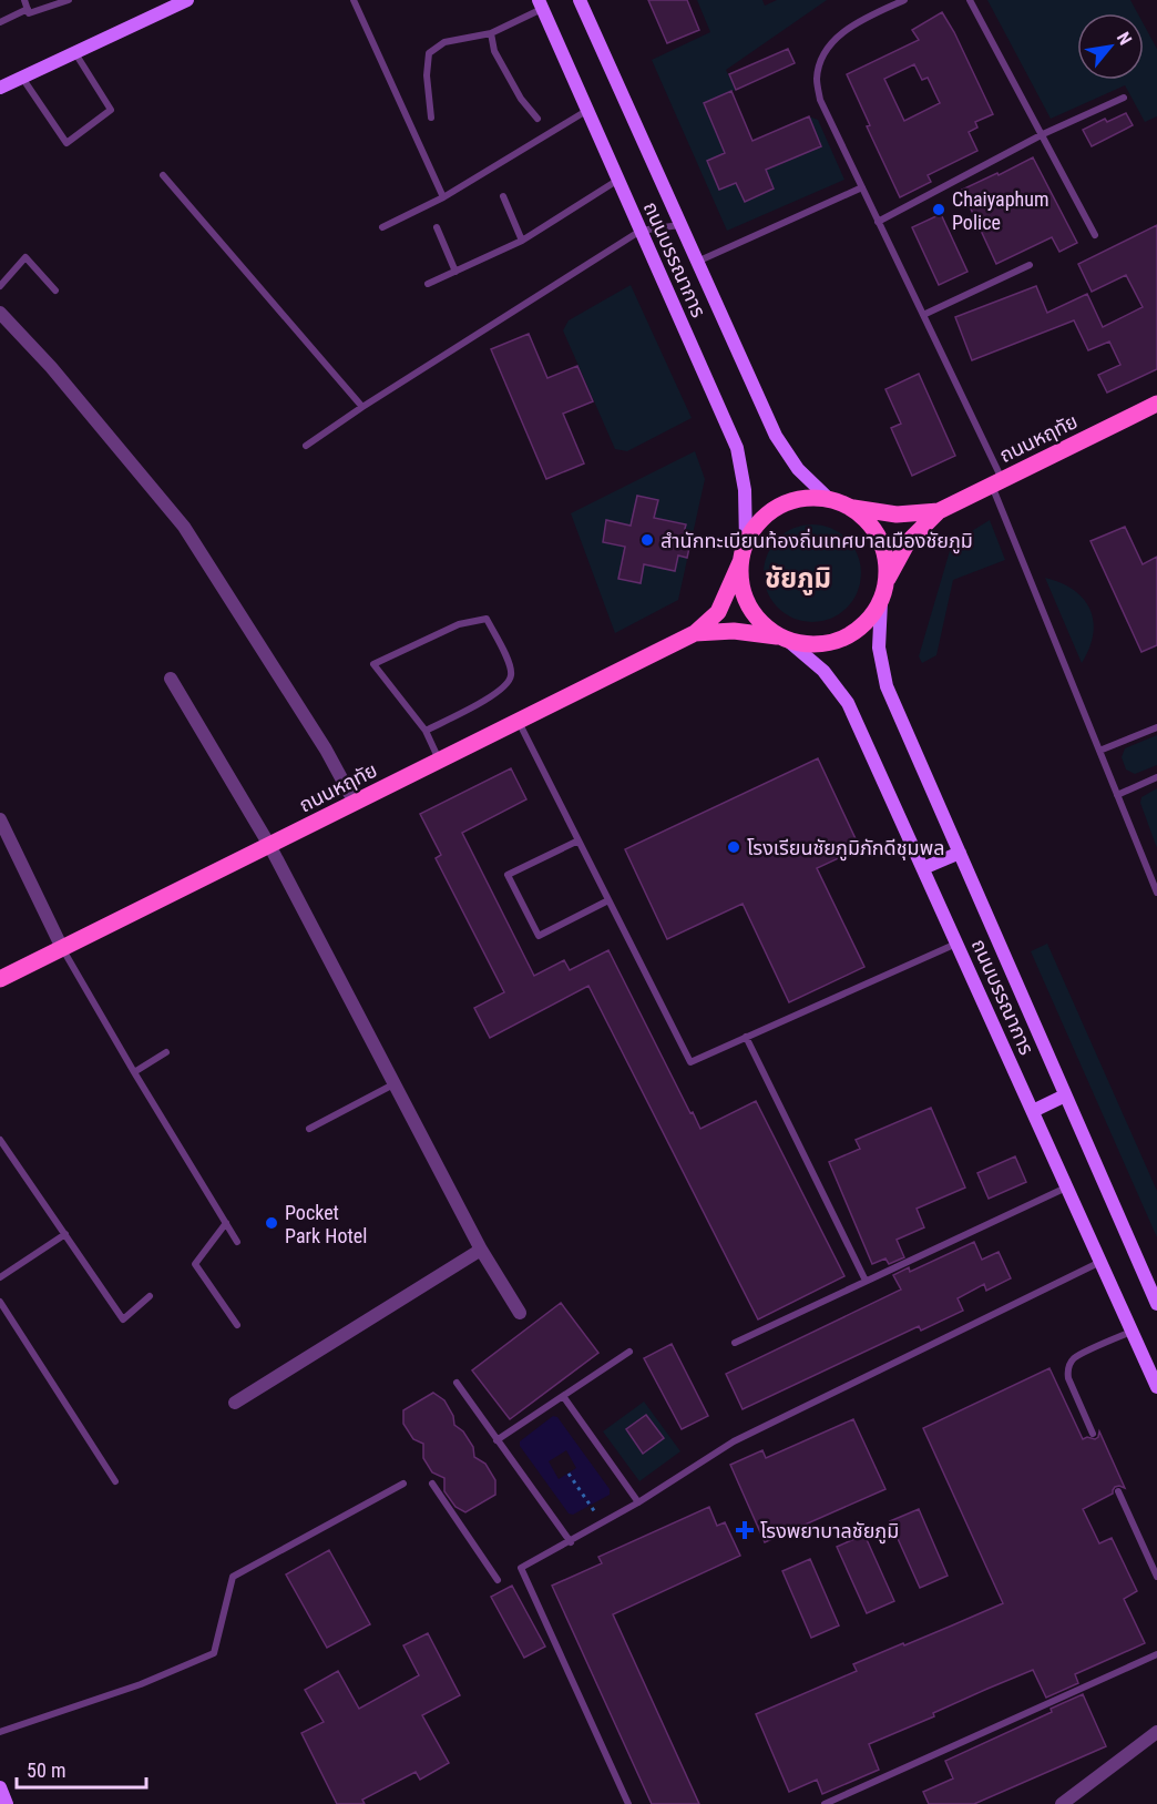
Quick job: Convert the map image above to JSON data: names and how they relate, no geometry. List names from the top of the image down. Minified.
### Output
{"streets":{"main road":["ถนนหฤทัย"],"street":["ถนนบรรณาการ"]},"crossings":[["ถนนบรรณาการ","ถนนหฤทัย"]],"districts":["ชัยภูมิ"],"places":{"other":["Chaiyaphum Police","สำนักทะเบียนท้องถิ่นเทศบาลเมืองชัยภูมิ","โรงเรียนชัยภูมิภักดีชุมพล","Pocket Park Hotel"],"health":["โรงพยาบาลชัยภูมิ"]},"scale_bar":"50 m","north":"top right"}
